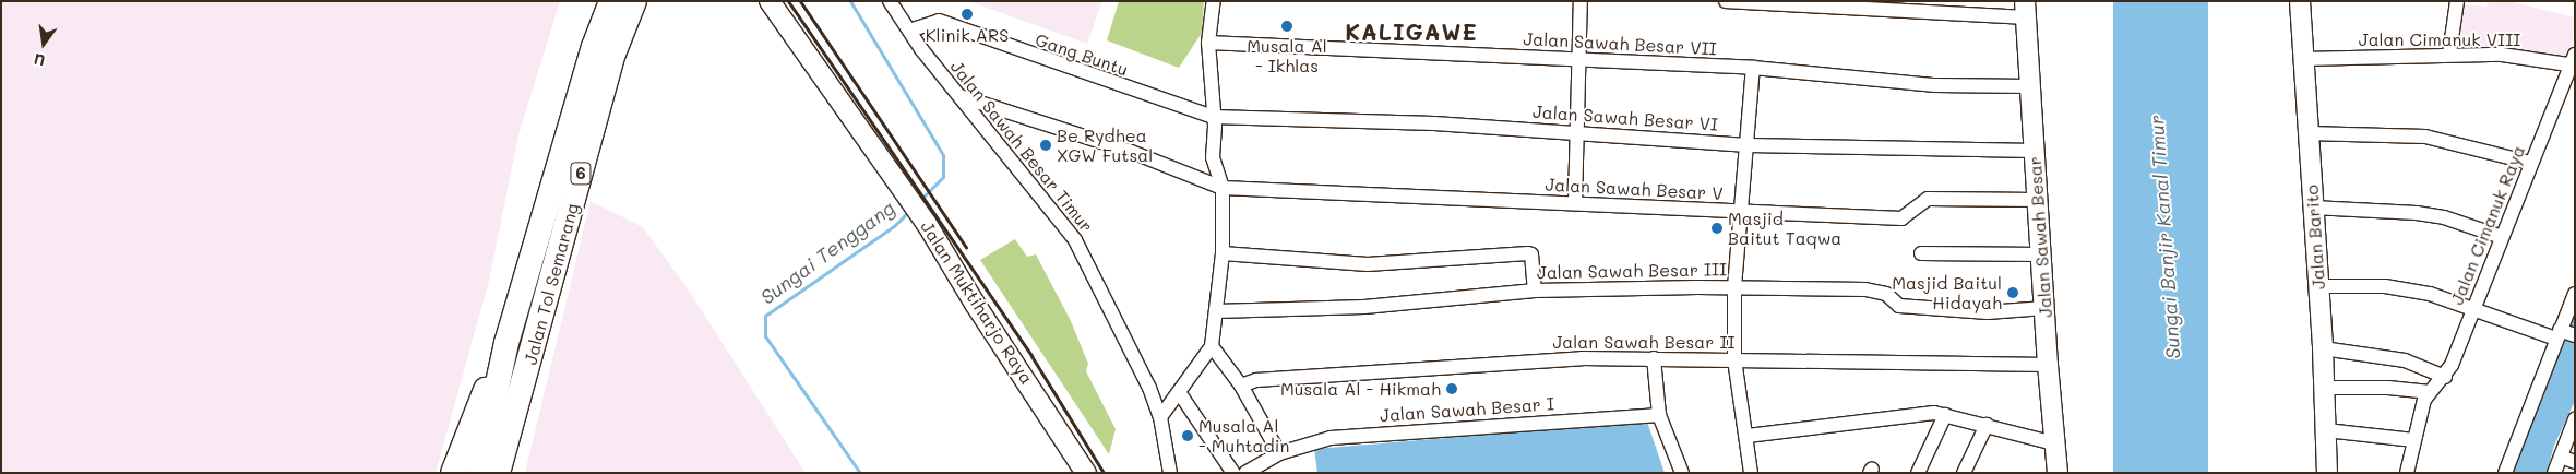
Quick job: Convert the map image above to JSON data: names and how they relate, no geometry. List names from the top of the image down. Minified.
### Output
{"streets":{"highway":["6","Jalan Tol Semarang"],"street":["Jalan Cimanuk VIII","Jalan Sawah Besar VII","Gang Buntu","Jalan Sawah Besar VI","Jalan Sawah Besar Timur","Jalan Sawah Besar V","Jalan Cimanuk Raya","Jalan Sawah Besar","Jalan Barito","Jalan Sawah Besar III","Jalan Muktiharjo Raya","Jalan Sawah Besar II","Jalan Sawah Besar I"]},"crossings":[["Jalan Cimanuk VIII","Jalan Cimanuk Raya"],["Jalan Cimanuk VIII","Jalan Barito"],["Jalan Sawah Besar VII","Jalan Sawah Besar"],["Gang Buntu","Jalan Sawah Besar VI"],["Gang Buntu","Jalan Sawah Besar Timur"],["Jalan Sawah Besar VI","Jalan Sawah Besar"],["Jalan Sawah Besar Timur","Jalan Sawah Besar V"],["Jalan Sawah Besar V","Jalan Sawah Besar"],["Jalan Sawah Besar","Jalan Sawah Besar III"],["Jalan Sawah Besar","Jalan Sawah Besar II"]],"districts":["KALIGAWE"],"water":["Sungai Banjir Kanal Timur","Sungai Tenggang"],"places":["Klinik ARS","Musala Al - Ikhlas","Be Rydhea XGW Futsal","Masjid Baitut Taqwa","Masjid Baitul Hidayah","Musala Al - Hikmah","Musala Al - Muhtadin"],"north":"bottom"}
